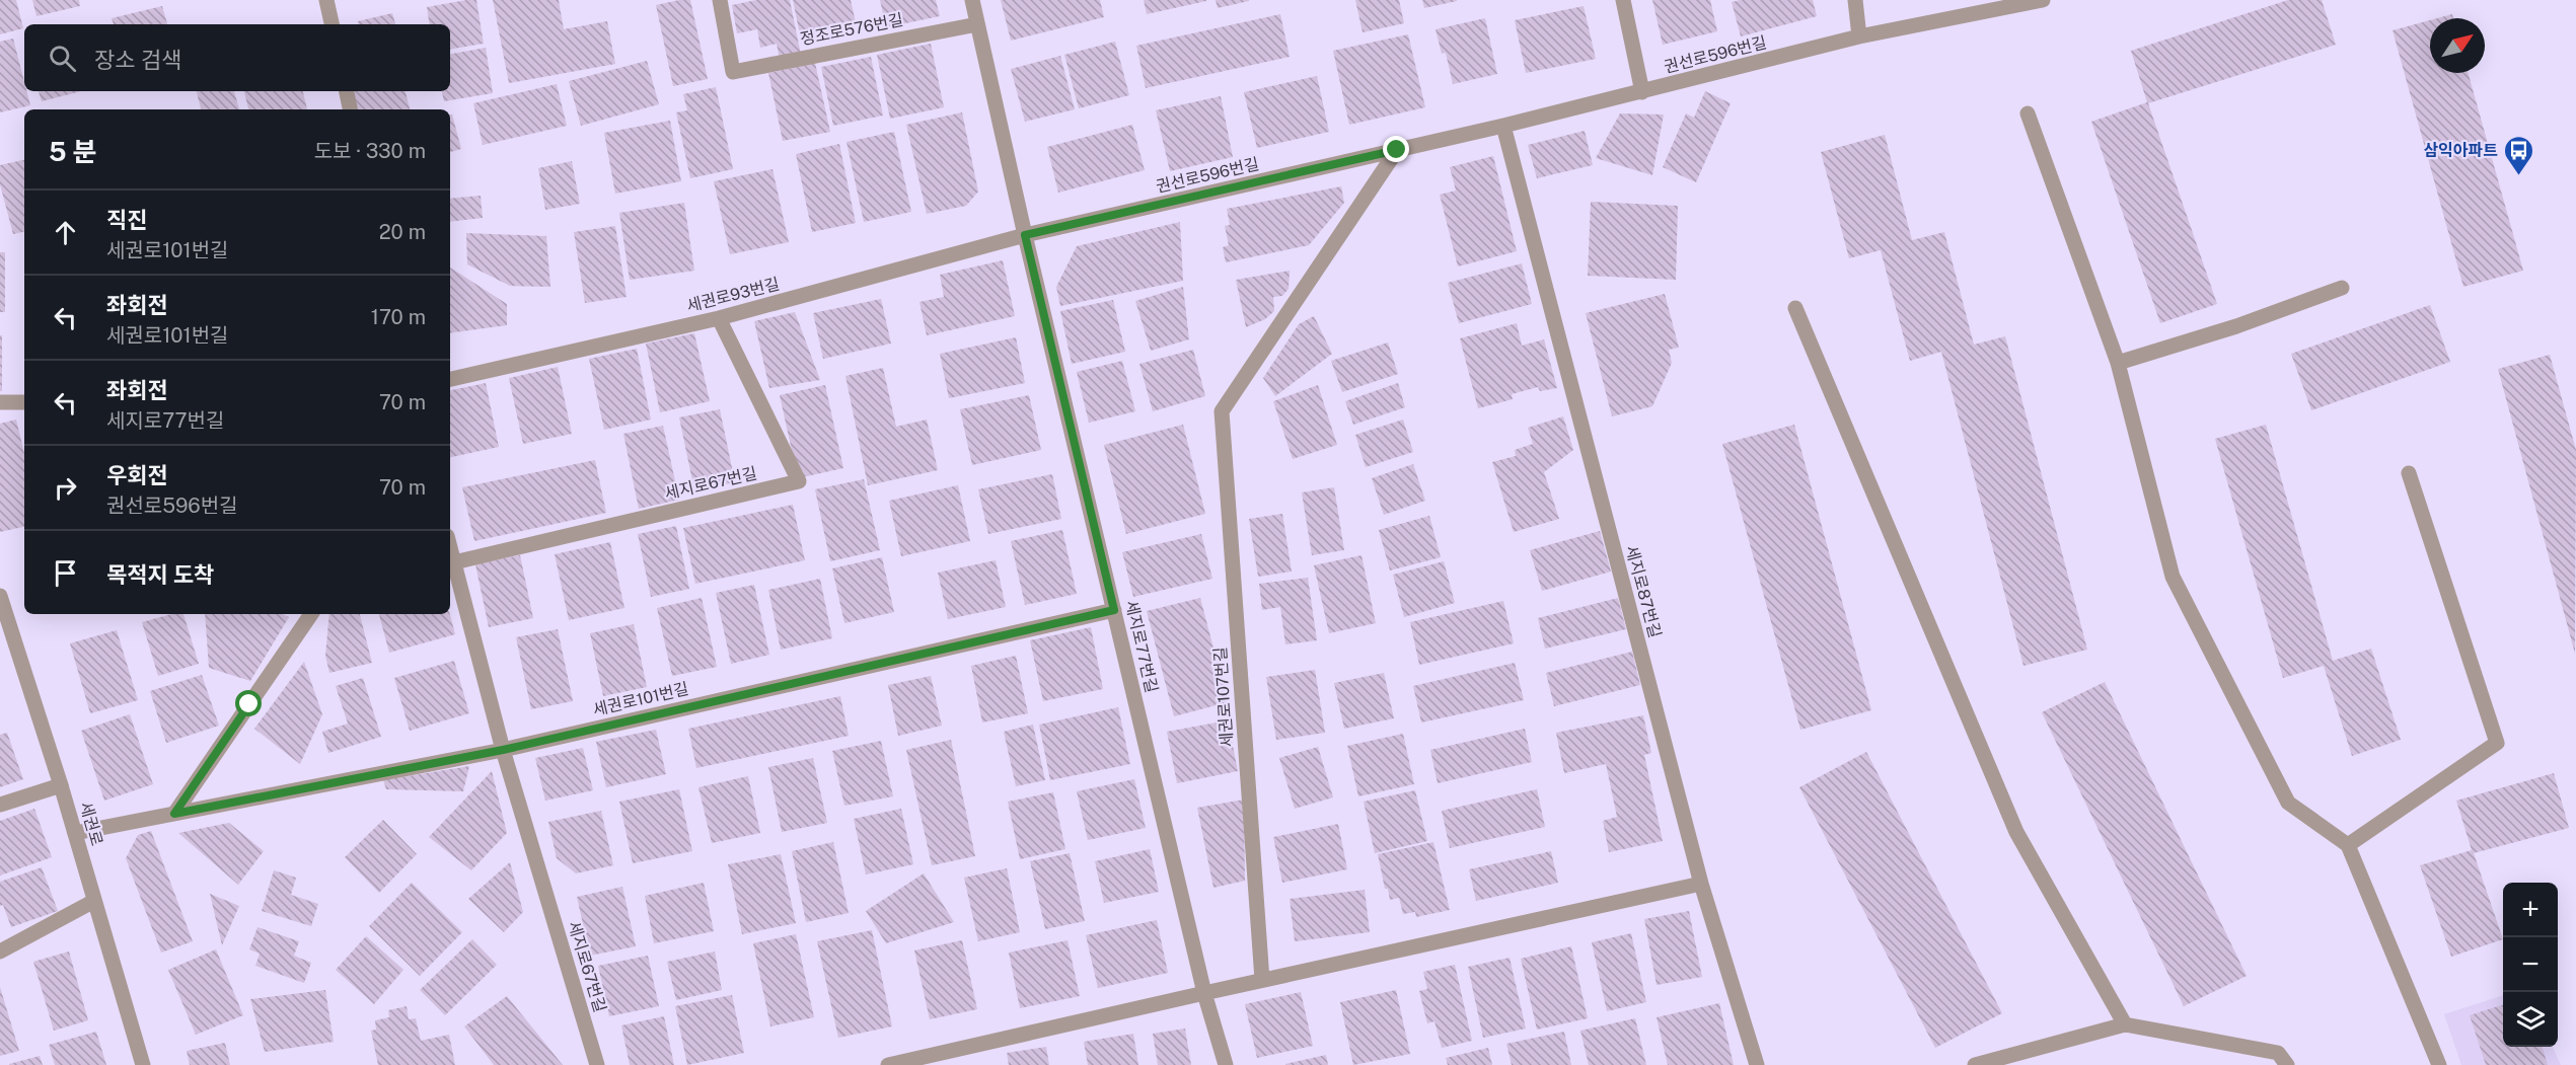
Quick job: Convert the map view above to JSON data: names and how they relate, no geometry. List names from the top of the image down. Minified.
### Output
{"streets":{"street":["정조로576번길","권선로596번길","세권로93번길","세지로67번길","세지로87번길","세지로77번길","세권로107번길","세권로101번길","세권로"]},"crossings":[["권선로596번길","세권로93번길"],["권선로596번길","세지로87번길"],["권선로596번길","세지로77번길"],["권선로596번길","세권로107번길"],["세권로93번길","세지로67번길"],["세권로93번길","세지로77번길"],["세지로67번길","세권로101번길"],["세지로77번길","세권로101번길"],["세권로101번길","세권로"]],"places":{"bus stop":["삼익아파트"]},"north":"top right","page":{"search":"장소 검색","heading":["5 분","도보 · 330 m"],"list":[["직진","세권로101번길","20 m"],["좌회전","세권로101번길","170 m"],["좌회전","세지로77번길","70 m"],["우회전","권선로596번길","70 m"],"목적지 도착"],"map_buttons":["+","−"]}}
